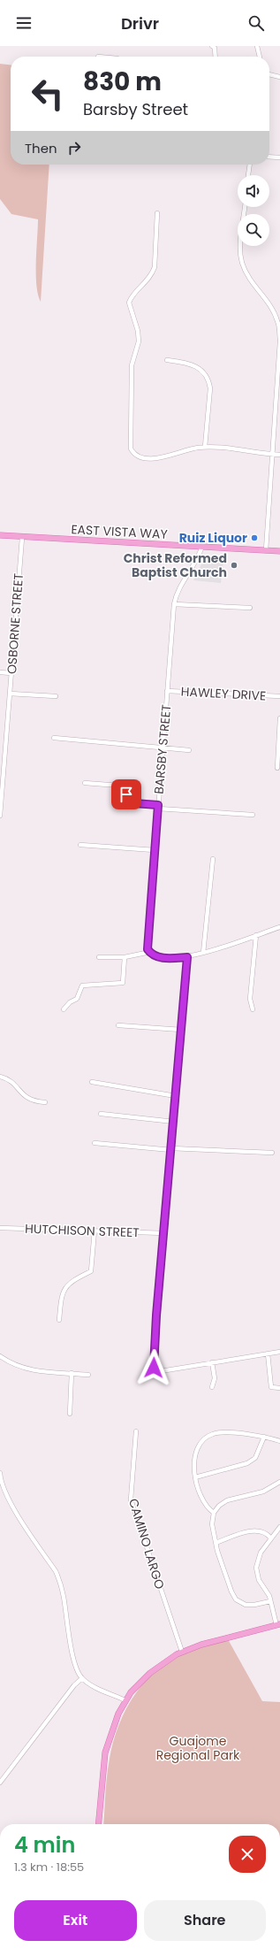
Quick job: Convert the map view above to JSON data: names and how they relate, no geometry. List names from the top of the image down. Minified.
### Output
{"streets":{"main road":["EAST VISTA WAY"],"street":["OSBORNE STREET","HAWLEY DRIVE","BARSBY STREET","HUTCHISON STREET","CAMINO LARGO"]},"crossings":[["EAST VISTA WAY","OSBORNE STREET"],["EAST VISTA WAY","BARSBY STREET"],["HAWLEY DRIVE","BARSBY STREET"]],"parks":["Guajome Regional Park"],"places":["Ruiz Liquor","Christ Reformed Baptist Church"],"page":{"header":"Drivr","turn":["830 m","Barsby Street"],"then":"Then","heading":["4 min","1.3 km · 18:55"],"buttons":["Exit","Share"]}}
